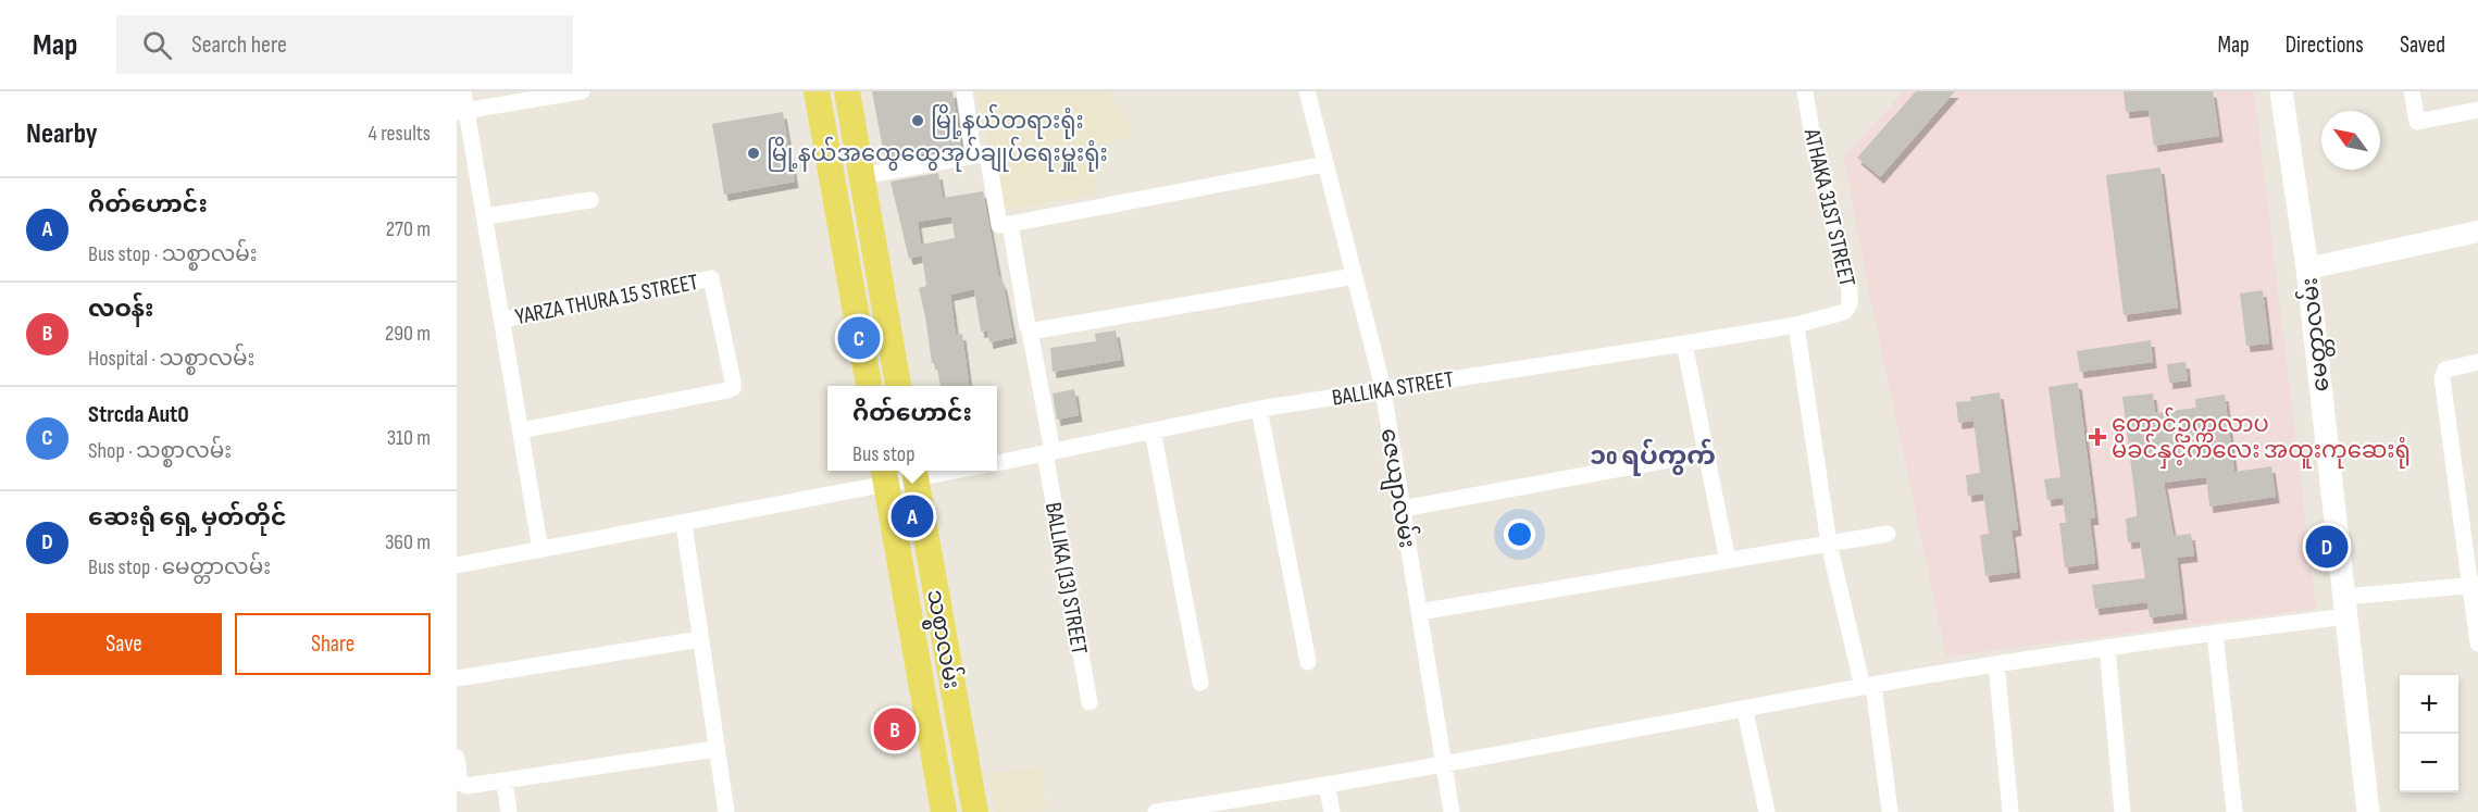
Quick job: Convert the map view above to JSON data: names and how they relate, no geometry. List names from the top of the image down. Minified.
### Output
{"streets":{"main road":["မေတ္တာလမ်း","သစ္စာလမ်း"],"street":["ATHAKA 31ST STREET","YARZA THURA 15 STREET","BALLIKA STREET","ဇေယျာလမ်း","BALLIKA (13) STREET"]},"crossings":[["ATHAKA 31ST STREET","BALLIKA STREET"],["BALLIKA STREET","ဇေယျာလမ်း"],["BALLIKA STREET","BALLIKA (13) STREET"]],"districts":["၁o ရပ်ကွက်"],"places":{"other":["မြို့နယ်တရားရုံး","မြို့နယ်အထွေထွေအုပ်ချုပ်ရေးမှူးရုံး"],"health":["တောင်ဥက္ကလာပ မိခင်နှင့်ကလေး အထူးကုဆေးရုံ"]},"north":"top left","page":{"header":"Map","search":"Search here","nav":["Map","Directions","Saved"],"heading":["Nearby","4 results"],"list":[{"mark":"A","name":"ဂိတ်ဟောင်း","note":"Bus stop · သစ္စာလမ်း","value":"270 m"},{"mark":"B","name":"လဝန်း","note":"Hospital · သစ္စာလမ်း","value":"290 m"},{"mark":"C","name":"Strcda Aut0","note":"Shop · သစ္စာလမ်း","value":"310 m"},{"mark":"D","name":"ဆေးရုံ ရှေ့ မှတ်တိုင်","note":"Bus stop · မေတ္တာလမ်း","value":"360 m"}],"pins":["C","A","D","B"],"popup":["ဂိတ်ဟောင်း","Bus stop"],"buttons":["Save","Share"],"map_buttons":["+","−"]}}
